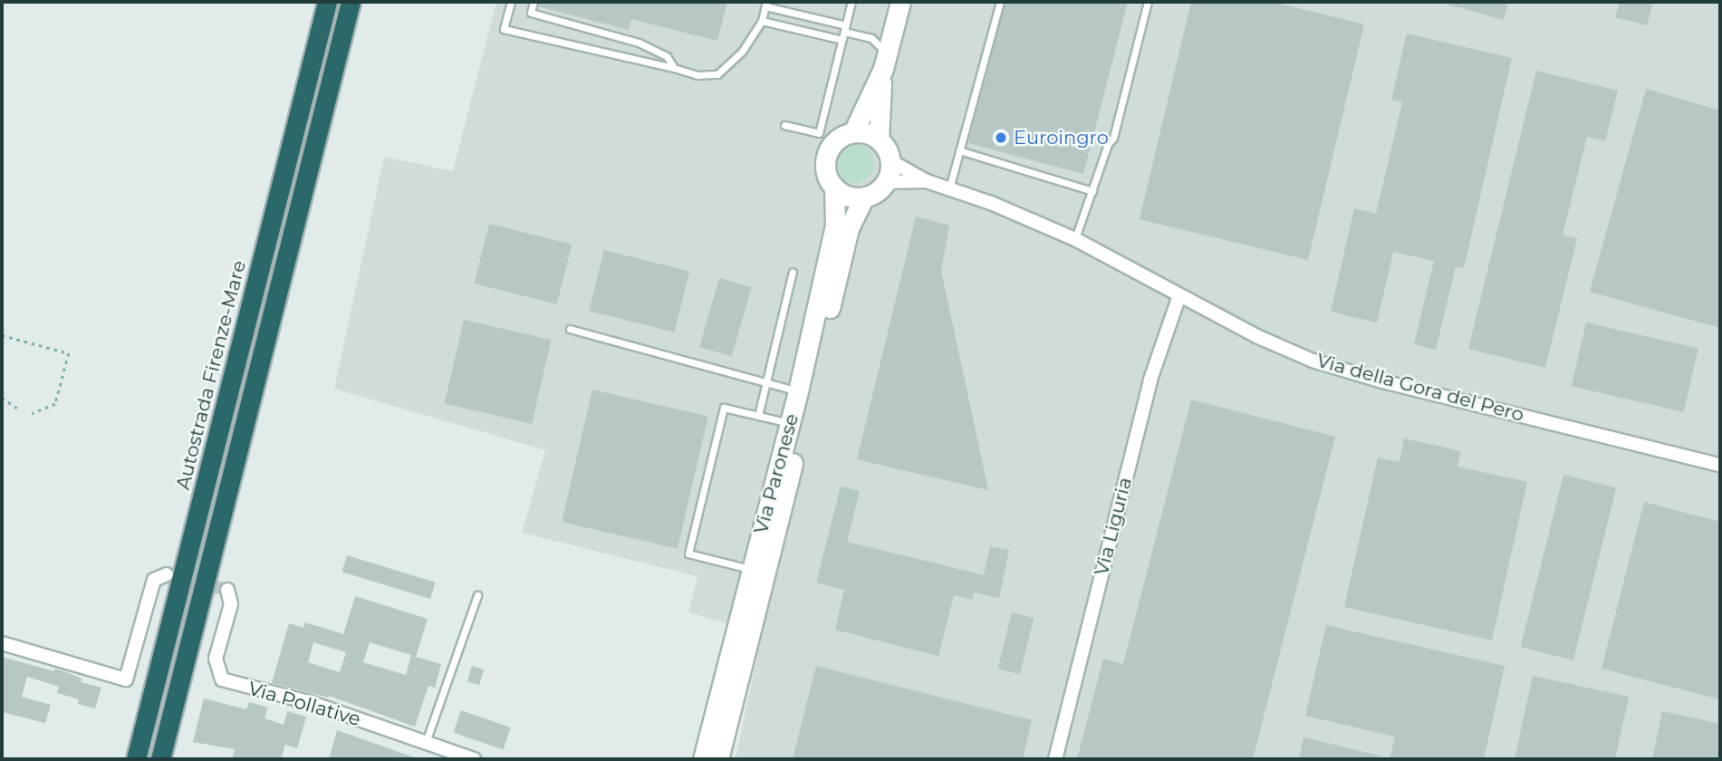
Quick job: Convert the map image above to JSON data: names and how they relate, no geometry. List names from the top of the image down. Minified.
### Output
{"streets":{"highway":["Autostrada Firenze-Mare"],"main road":["Via Paronese"],"street":["Via della Gora del Pero","Via Liguria","Via Pollative"]},"crossings":[["Via della Gora del Pero","Via Paronese"],["Via della Gora del Pero","Via Liguria"]],"places":["Euroingro"]}
